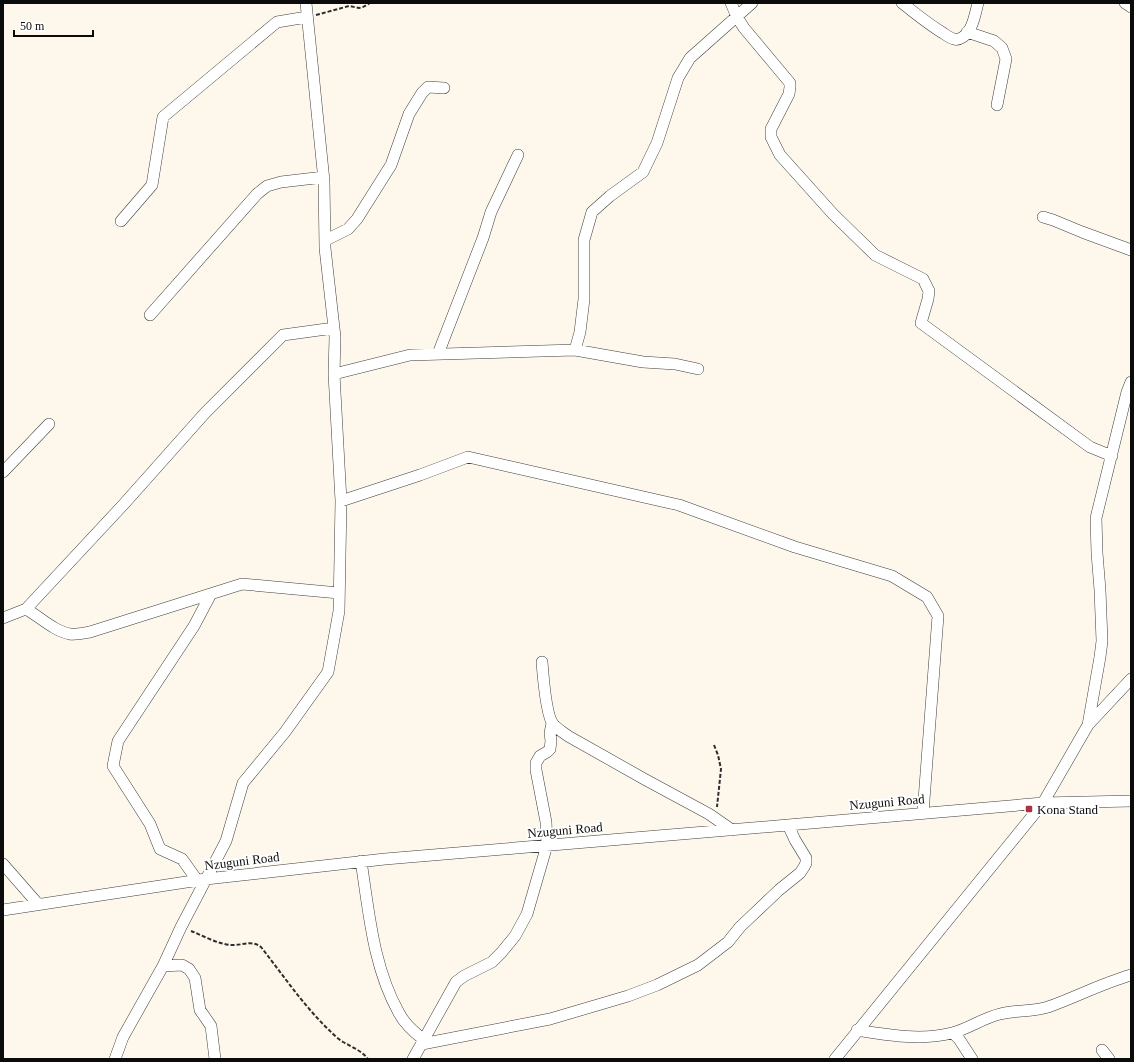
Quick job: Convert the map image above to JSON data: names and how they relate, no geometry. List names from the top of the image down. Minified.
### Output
{"streets":{"street":["Nzuguni Road"]},"places":{"transit":["Kona Stand"]},"scale_bar":"50 m"}
